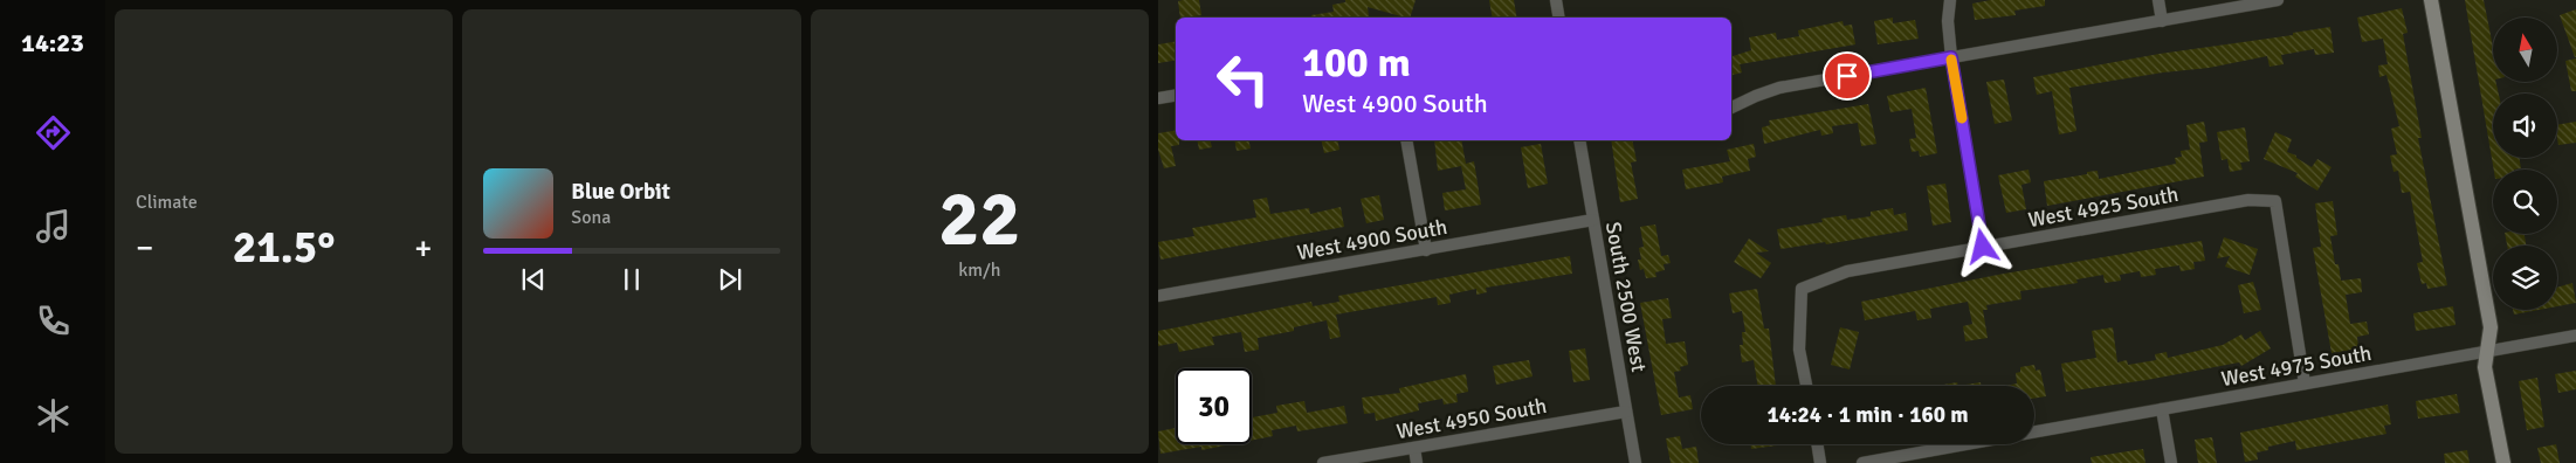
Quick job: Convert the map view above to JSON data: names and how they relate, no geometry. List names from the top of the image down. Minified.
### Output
{"streets":{"street":["West 4925 South","West 4900 South","South 2500 West","West 4975 South","West 4950 South"]},"crossings":[["West 4925 South","West 4975 South"],["West 4900 South","South 2500 West"],["South 2500 West","West 4950 South"]],"north":"top","page":{"tabs":"14:23","tile":["Climate",["22","km/h"]],"turn":["100 m","West 4900 South"],"song":["Blue Orbit","Sona"],"heat":["−","21.5°","+"],"limit":"30","trip":"14:24 · 1 min · 160 m"}}
